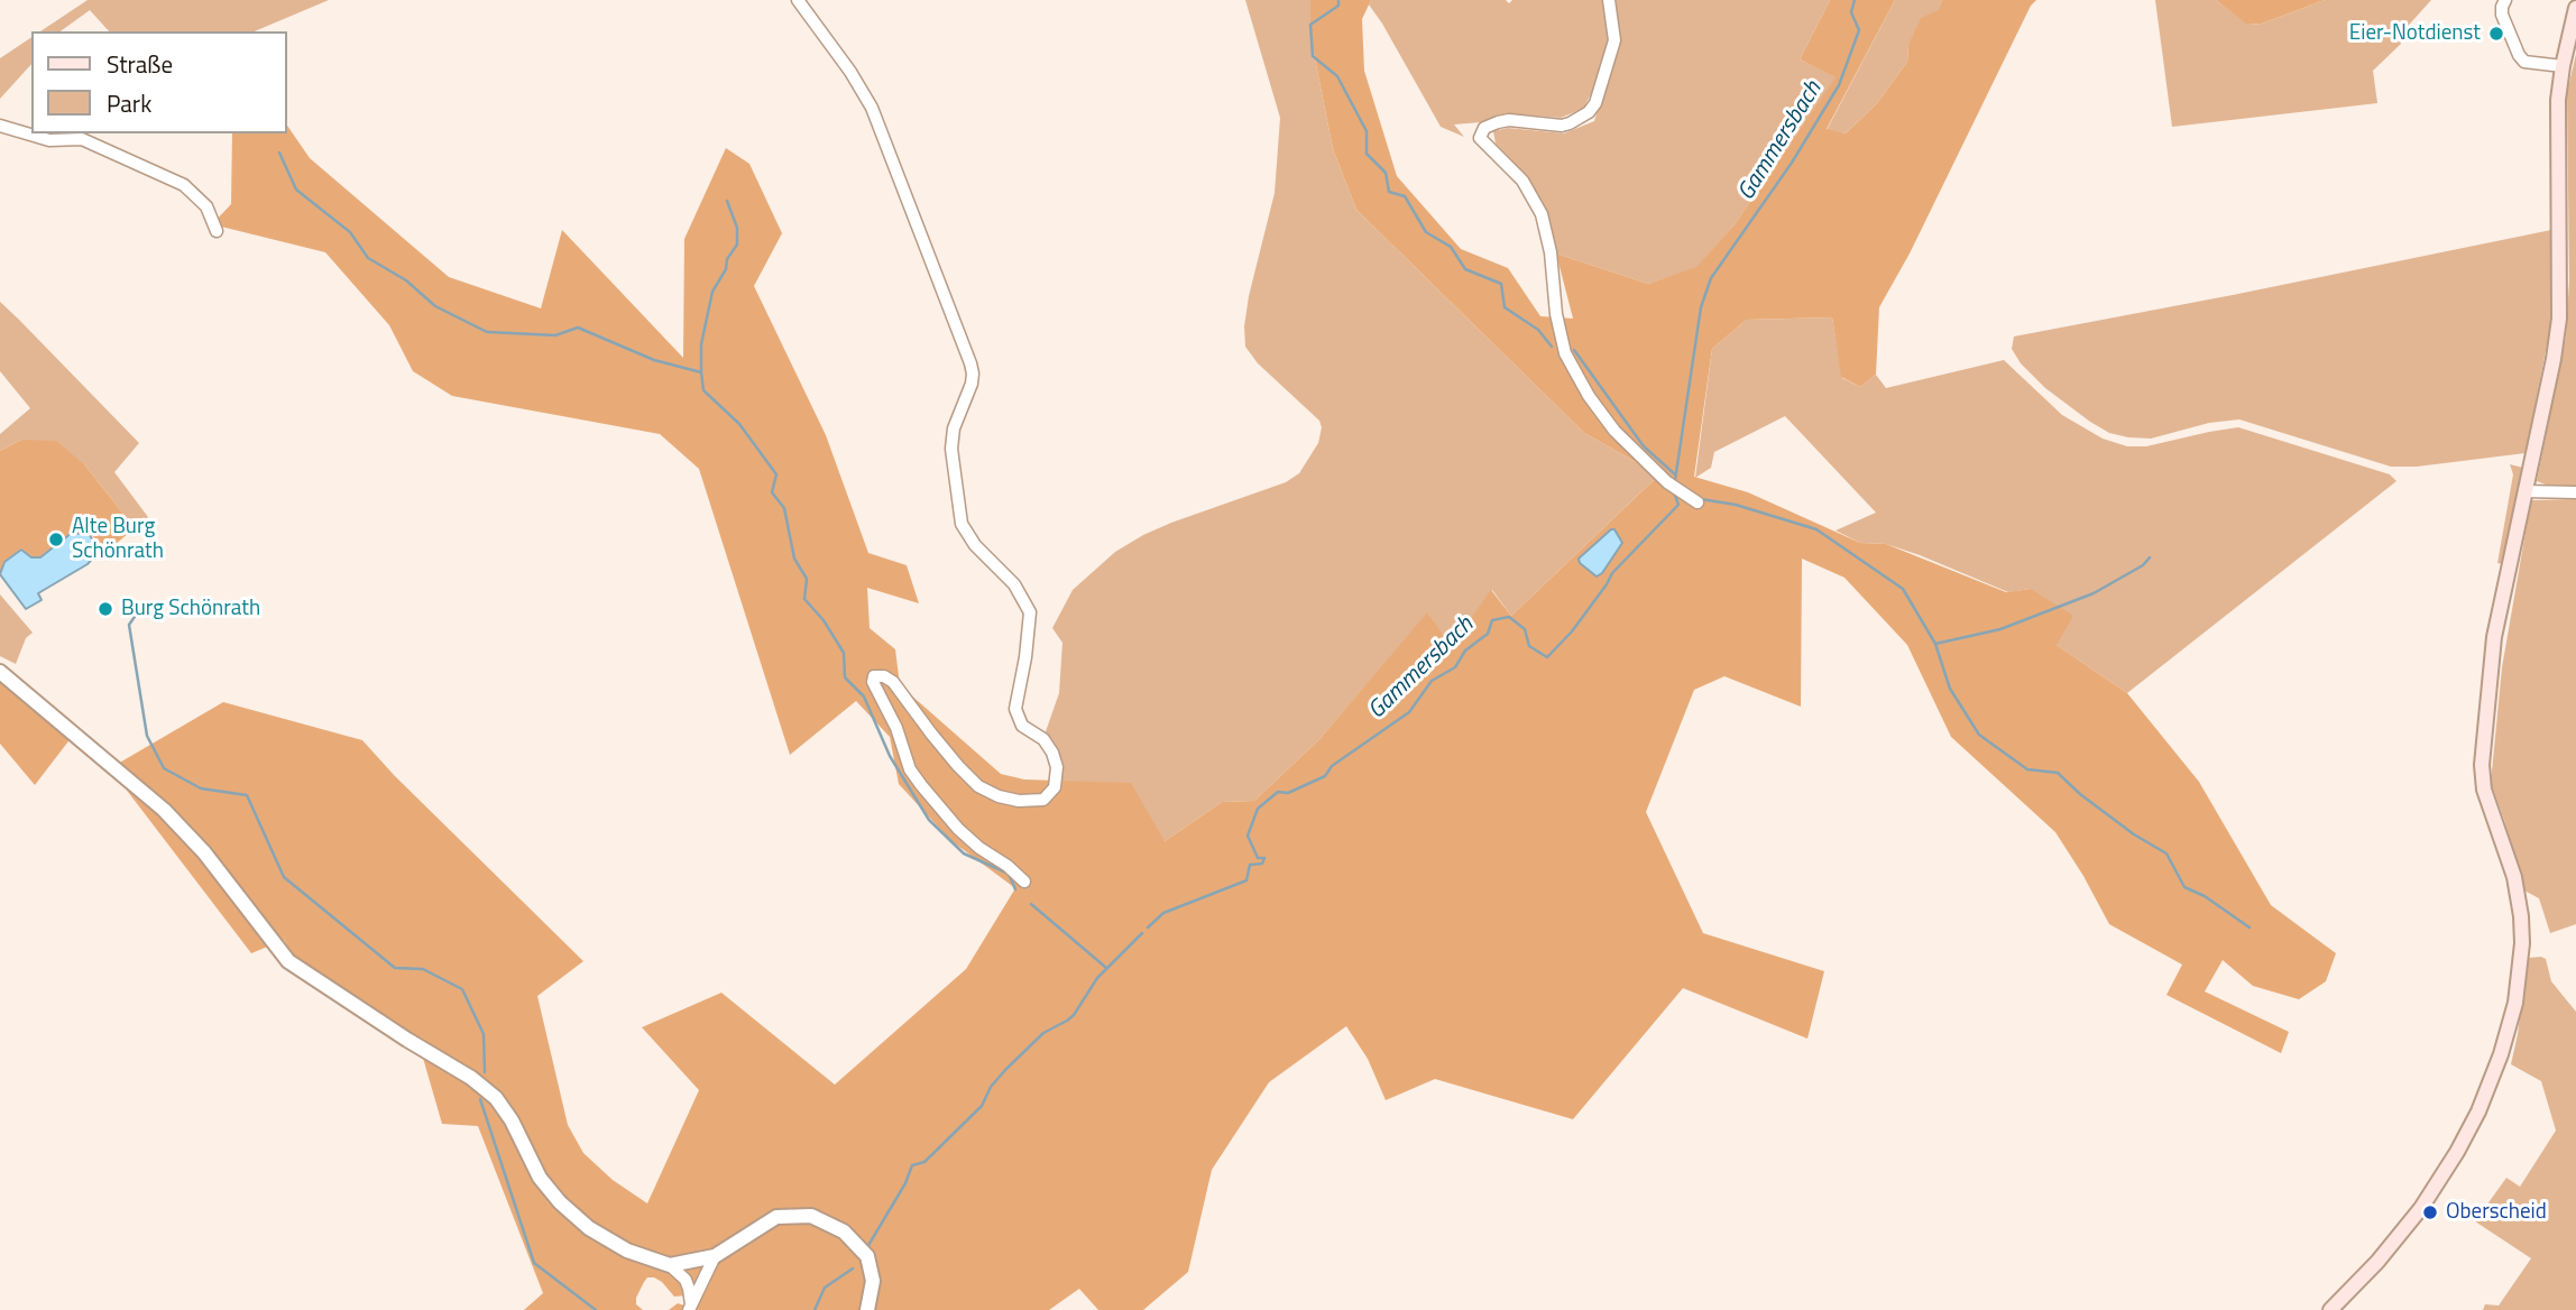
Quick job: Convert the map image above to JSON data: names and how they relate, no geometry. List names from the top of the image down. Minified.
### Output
{"water":["Gammersbach"],"places":["Eier-Notdienst","Alte Burg Schönrath","Burg Schönrath","Oberscheid"],"legend":["Straße","Park"]}
